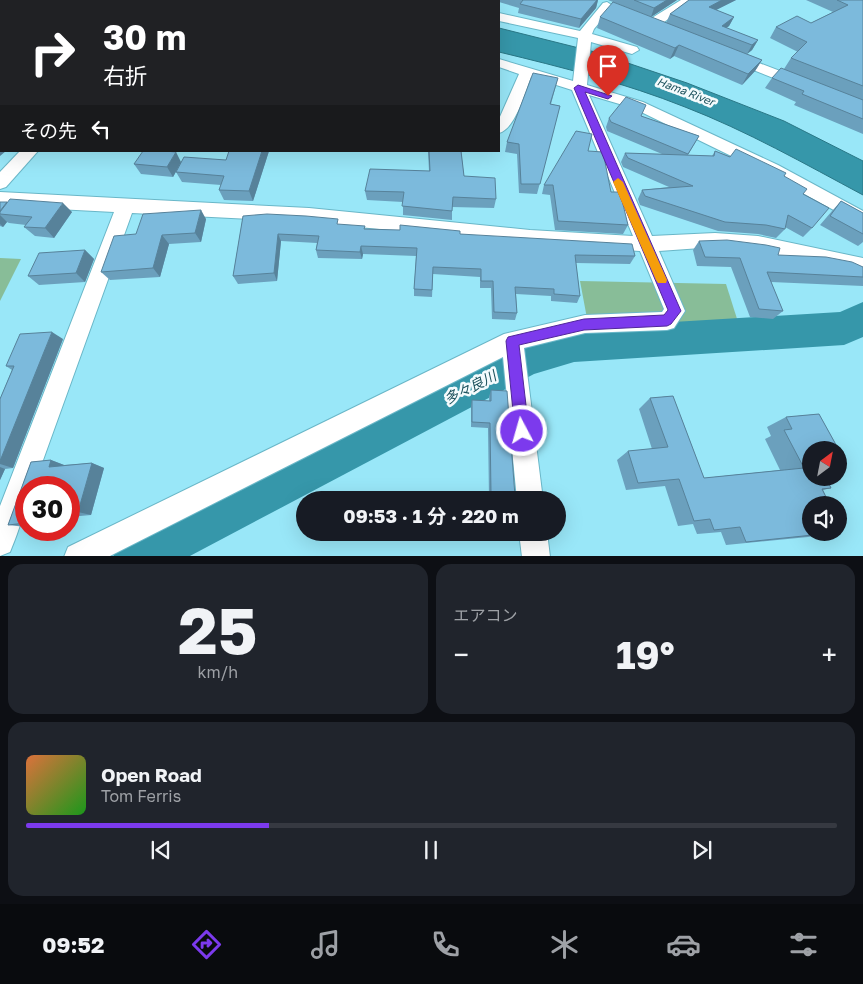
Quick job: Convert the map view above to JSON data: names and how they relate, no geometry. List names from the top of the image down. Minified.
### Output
{"water":["Hama River","多々良川"],"north":"top right","page":{"turn":["30 m","右折"],"then":"その先","limit":"30","trip":"09:53 · 1 分 · 220 m","tile":[["25","km/h"],"エアコン"],"heat":["−","19°","+"],"song":["Open Road","Tom Ferris"],"tabs":"09:52"}}
